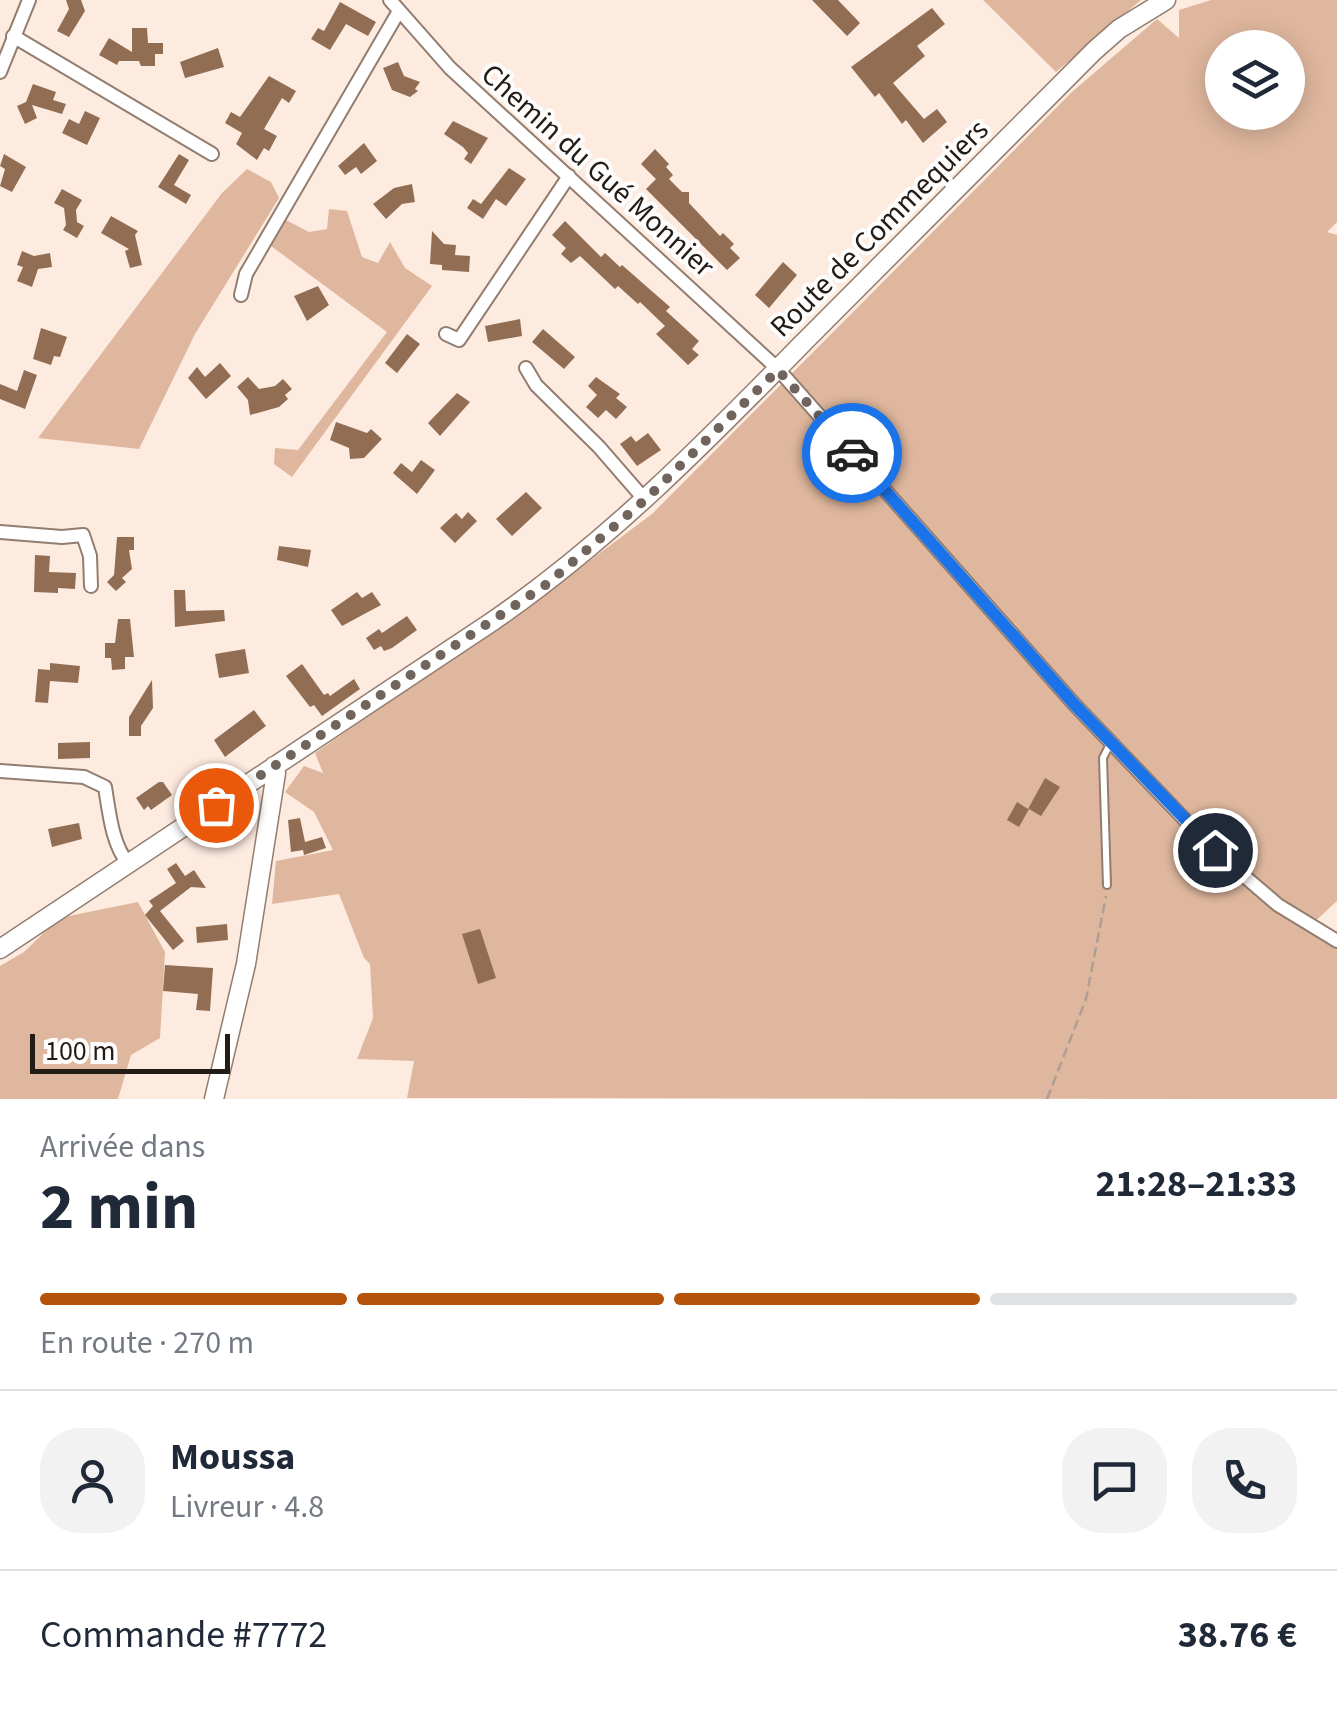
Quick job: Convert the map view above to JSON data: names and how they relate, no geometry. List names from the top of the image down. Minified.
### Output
{"streets":{"street":["Chemin du Gué Monnier","Route de Commequiers"]},"crossings":[["Chemin du Gué Monnier","Route de Commequiers"]],"scale_bar":"100 m","page":{"scale":"100 m","heading":["2 min","Arrivée dans","21:28–21:33"],"panel":["Moussa","Livreur · 4.8","Commande #7772","38.76 €"],"bar":"En route · 270 m"}}
